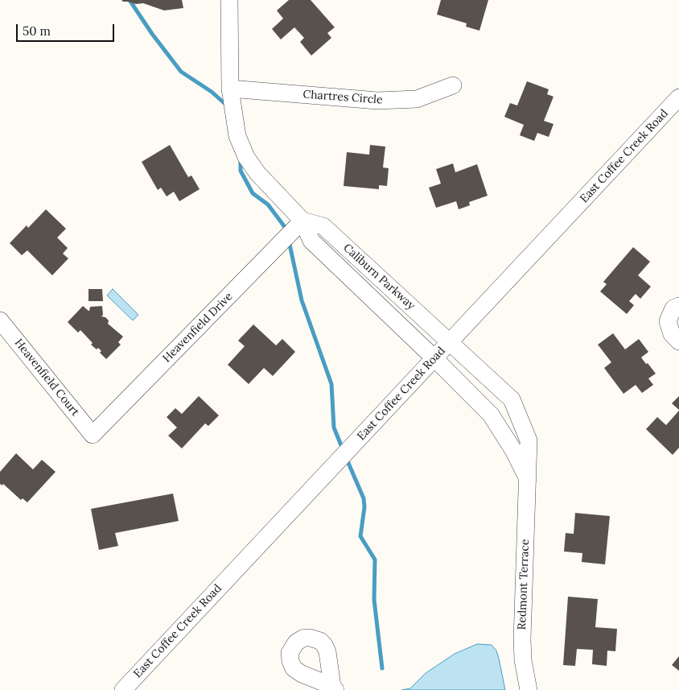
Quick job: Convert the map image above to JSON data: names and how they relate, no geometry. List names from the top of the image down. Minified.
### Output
{"streets":{"street":["Chartres Circle","East Coffee Creek Road","Caliburn Parkway","Heavenfield Drive","Heavenfield Court","Redmont Terrace"]},"crossings":[["Chartres Circle","Caliburn Parkway"],["East Coffee Creek Road","Caliburn Parkway"],["East Coffee Creek Road","Redmont Terrace"],["Caliburn Parkway","Heavenfield Drive"],["Caliburn Parkway","Redmont Terrace"],["Heavenfield Drive","Heavenfield Court"]],"scale_bar":"50 m"}
